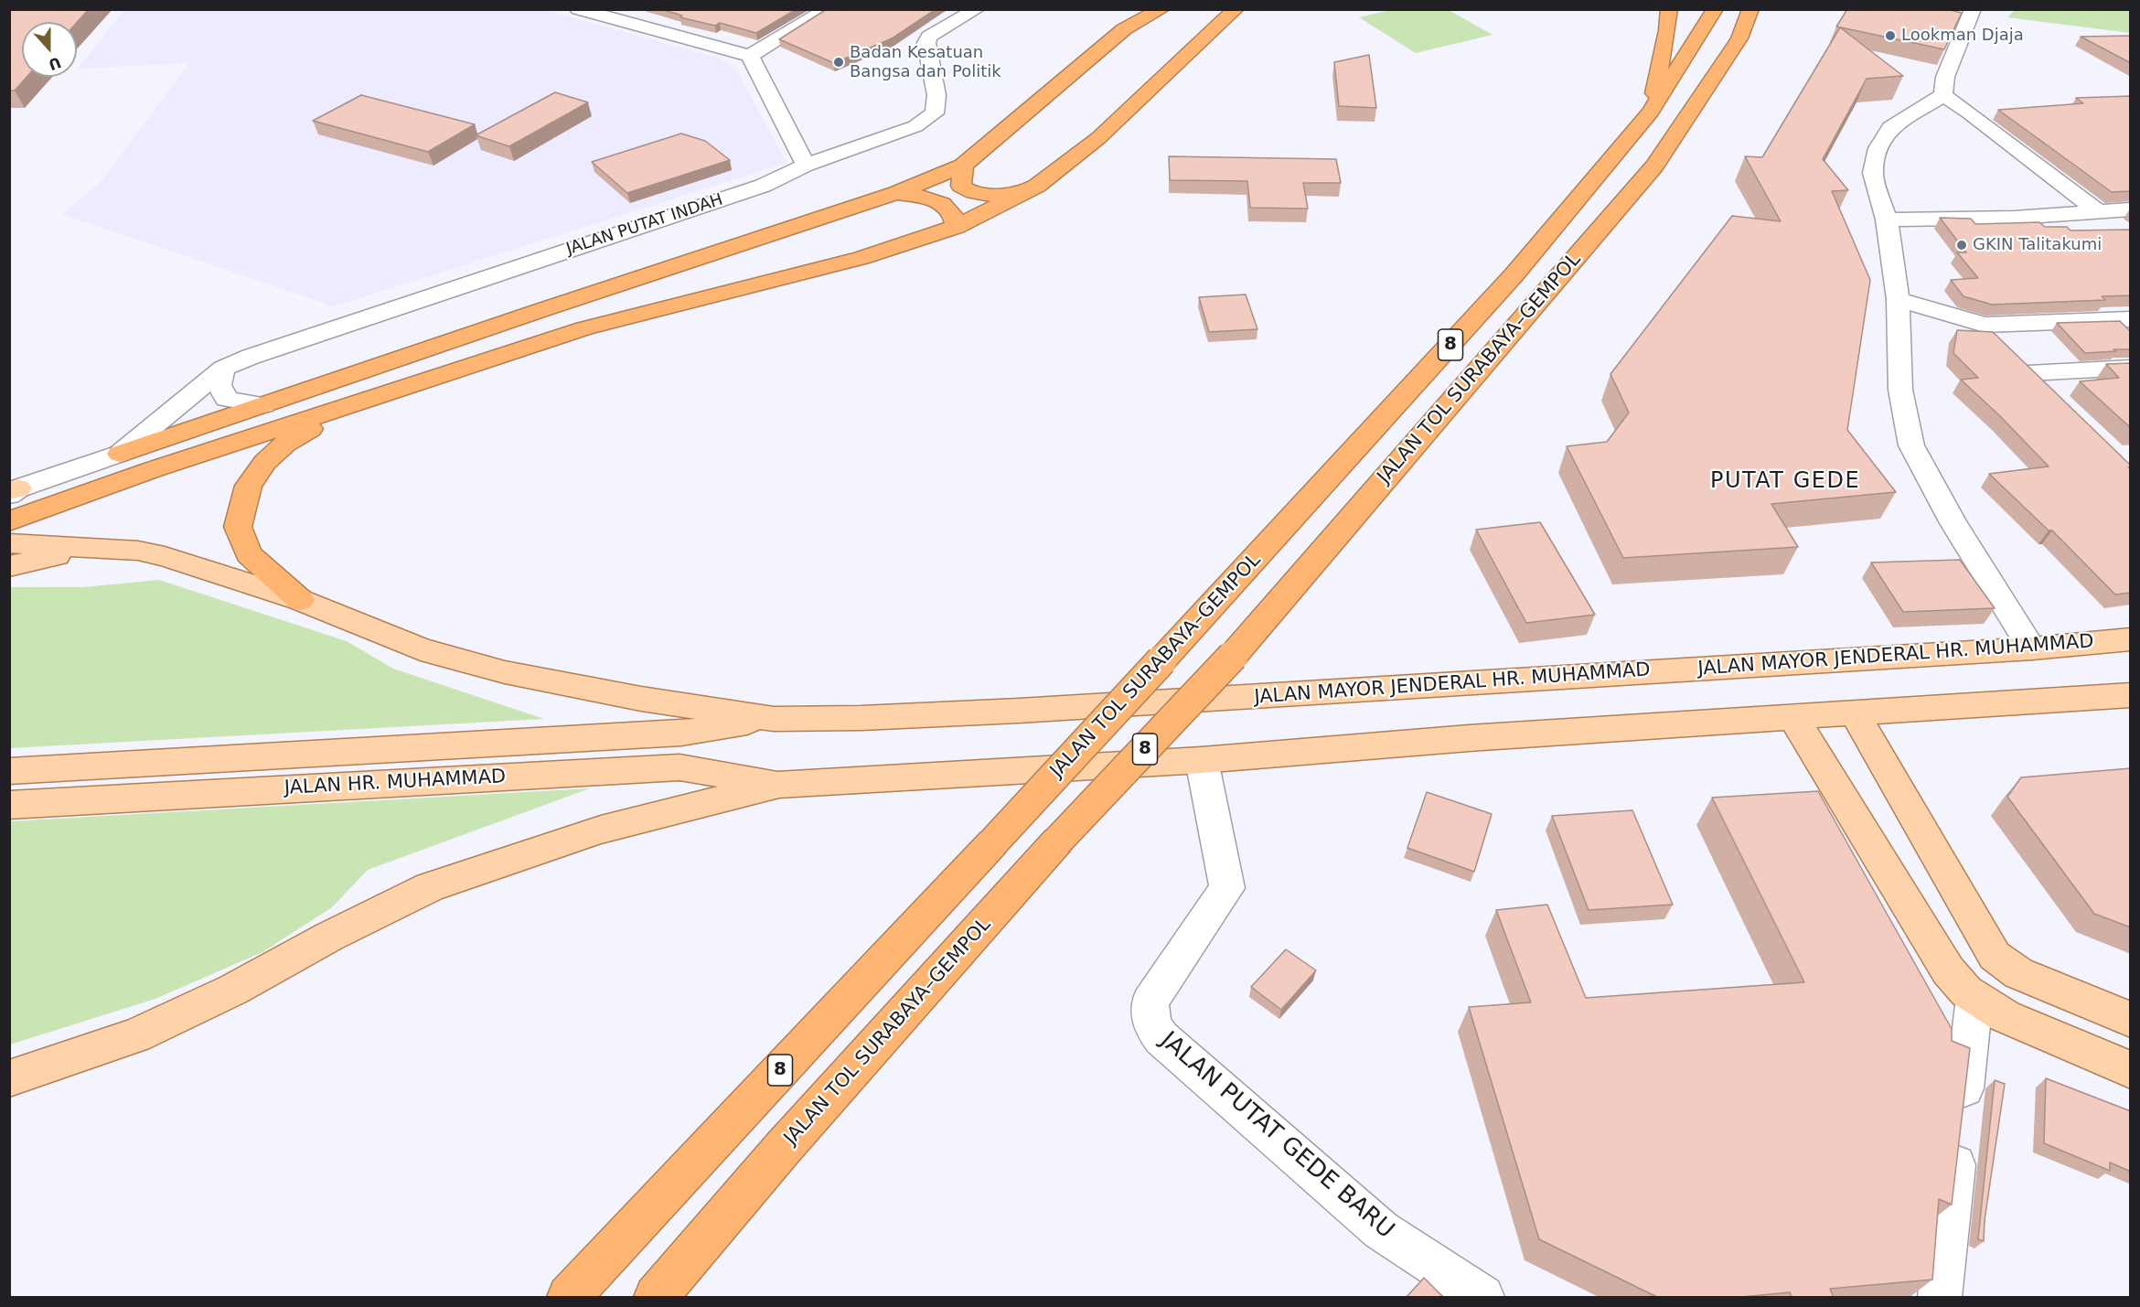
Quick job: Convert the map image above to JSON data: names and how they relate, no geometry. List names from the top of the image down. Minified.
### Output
{"streets":{"highway":["8","JALAN TOL SURABAYA–GEMPOL"],"main road":["JALAN MAYOR JENDERAL HR. MUHAMMAD","JALAN HR. MUHAMMAD"],"street":["JALAN PUTAT INDAH","JALAN PUTAT GEDE BARU"]},"crossings":[["JALAN MAYOR JENDERAL HR. MUHAMMAD","JALAN HR. MUHAMMAD"]],"districts":["PUTAT GEDE"],"places":["Lookman Djaja","Badan Kesatuan Bangsa dan Politik","GKIN Talitakumi"],"north":"bottom"}
